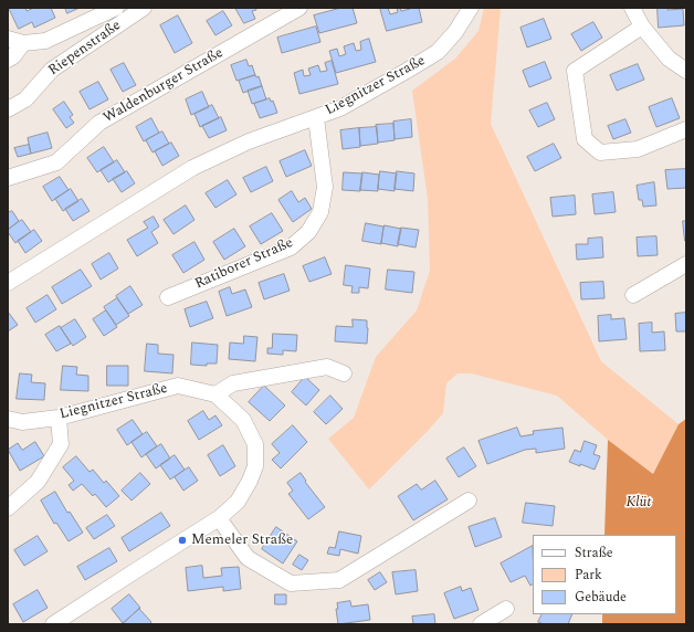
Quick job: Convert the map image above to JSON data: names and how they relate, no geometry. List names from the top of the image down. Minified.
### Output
{"streets":{"street":["Riepenstraße","Waldenburger Straße","Liegnitzer Straße","Ratiborer Straße"]},"crossings":[["Liegnitzer Straße","Ratiborer Straße"]],"parks":["Klüt"],"places":["Memeler Straße"],"legend":["Straße","Park","Gebäude"]}
